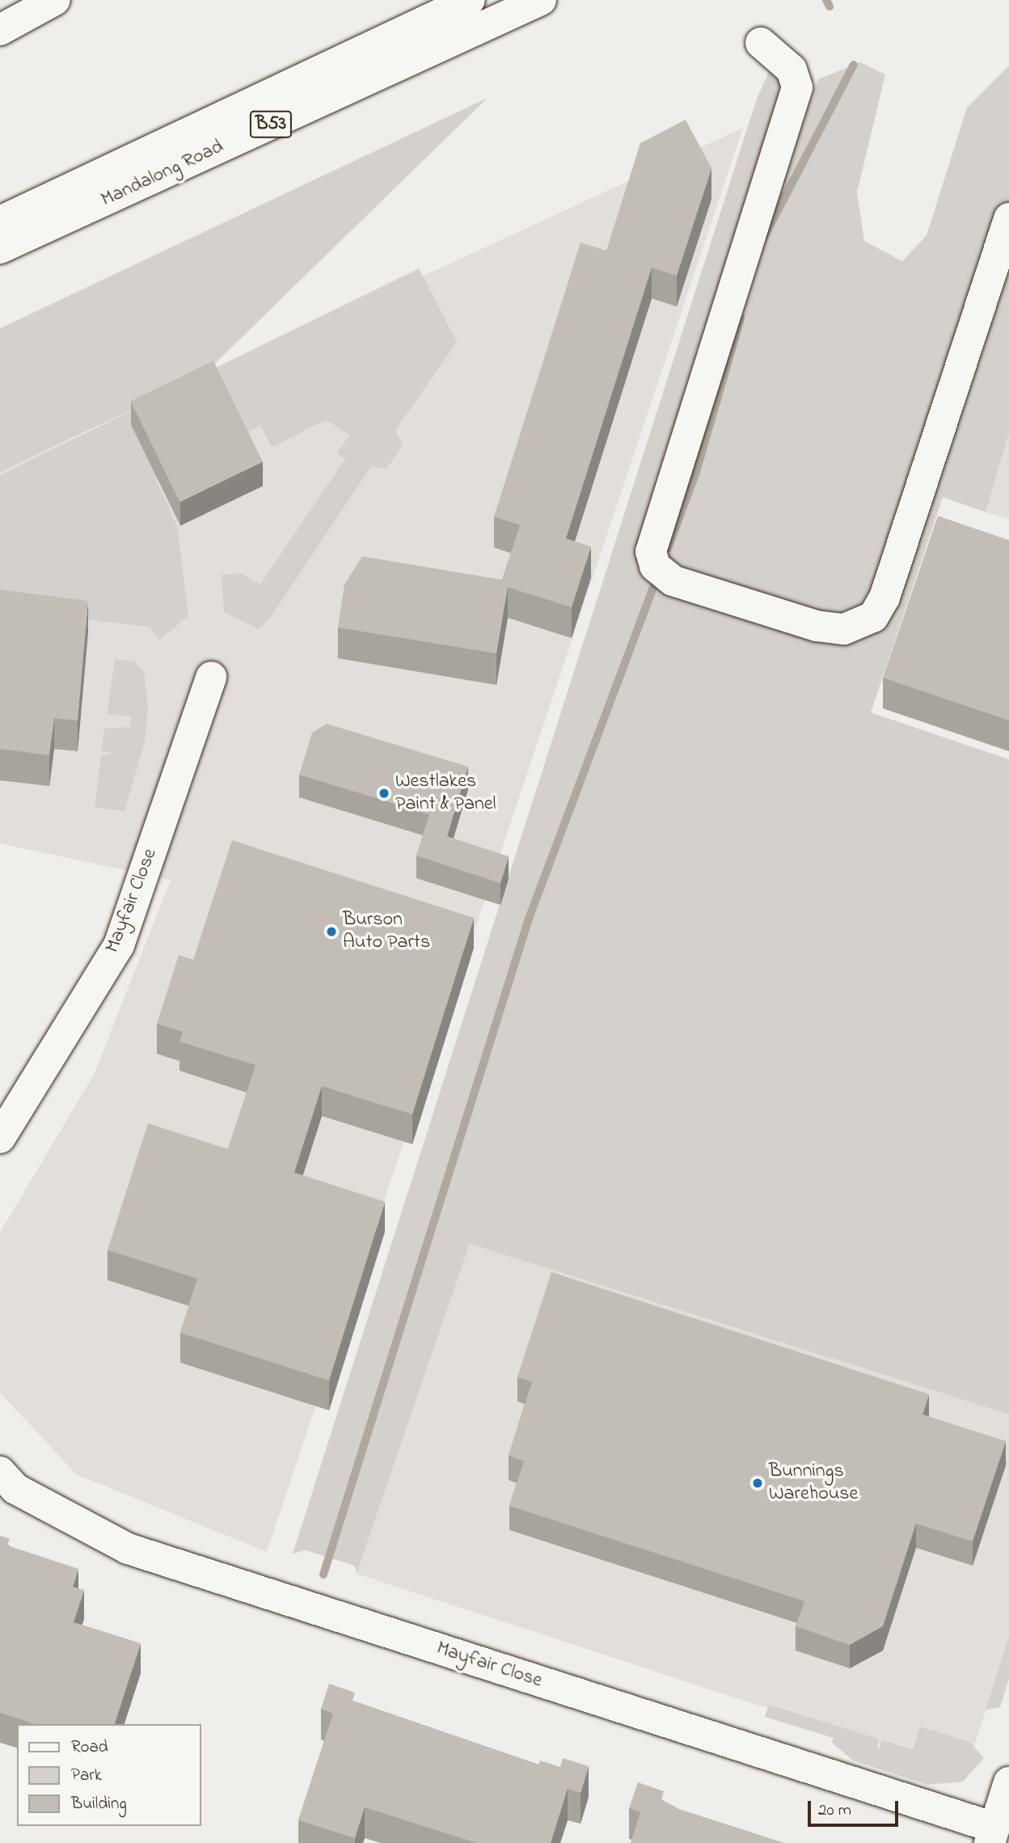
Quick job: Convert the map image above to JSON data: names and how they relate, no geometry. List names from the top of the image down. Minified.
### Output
{"streets":{"street":["B53","Mandalong Road","Mayfair Close"]},"places":["Westlakes Paint & Panel","Burson Auto Parts","Bunnings Warehouse"],"legend":["Road","Park","Building"],"scale_bar":"20 m"}
